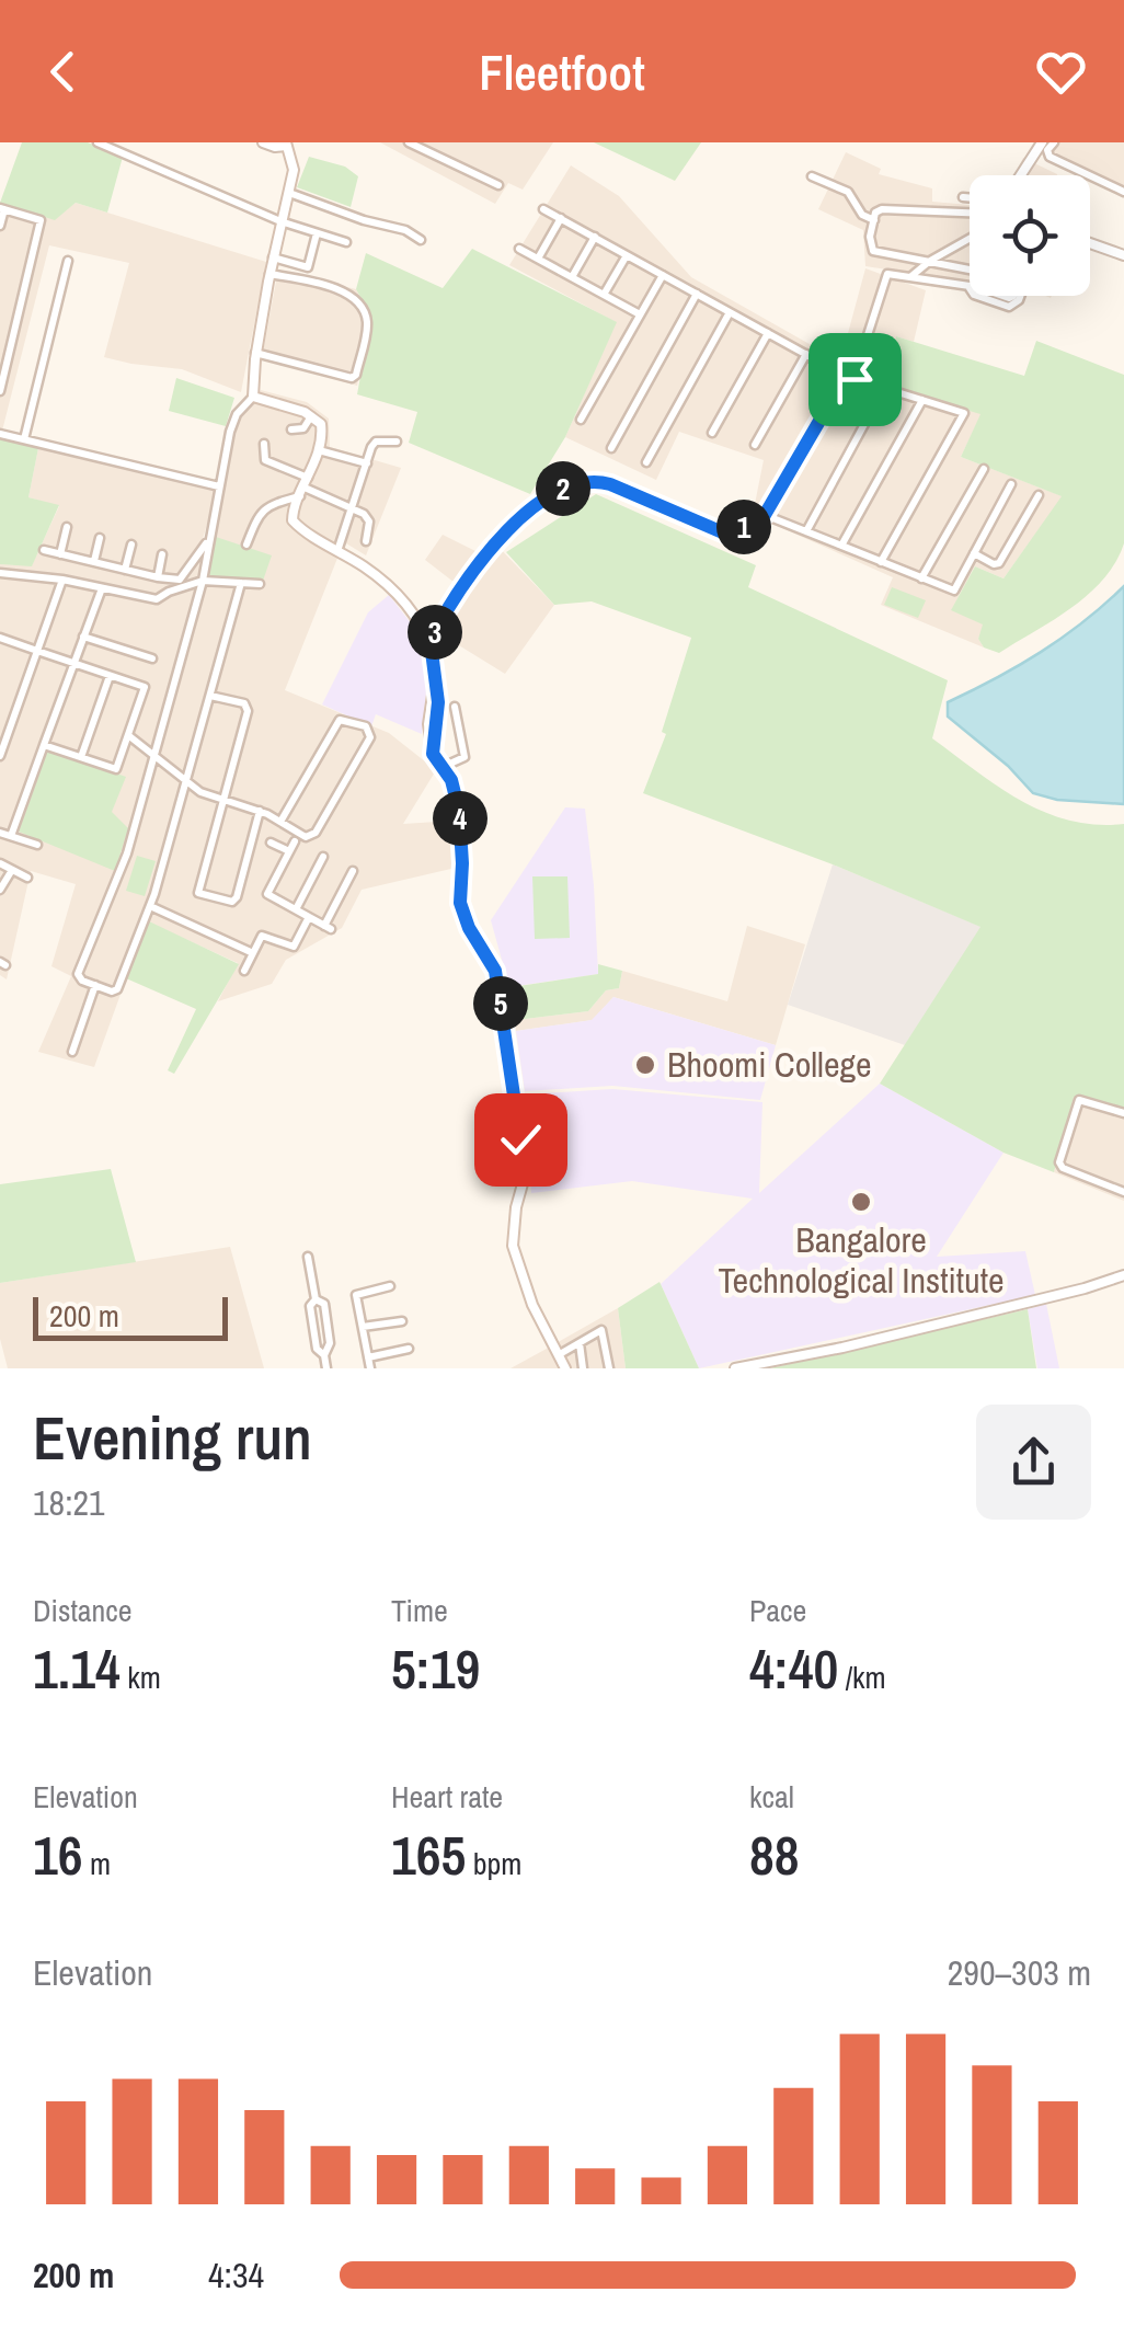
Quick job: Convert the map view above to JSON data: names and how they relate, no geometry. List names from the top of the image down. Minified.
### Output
{"places":["Bhoomi College","Bangalore Technological Institute"],"scale_bar":"200 m","page":{"header":"Fleetfoot","pins":["2","1","3","4","5"],"scale":"200 m","heading":["Evening run","18:21"],"stats":[["Distance","1.14 km"],["Time","5:19"],["Pace","4:40 /km"],["Elevation","16 m"],["Heart rate","165 bpm"],["kcal","88"]],"chart":["Elevation","290–303 m"],"list":[{"name":"200 m","note":"4:34"}]}}
